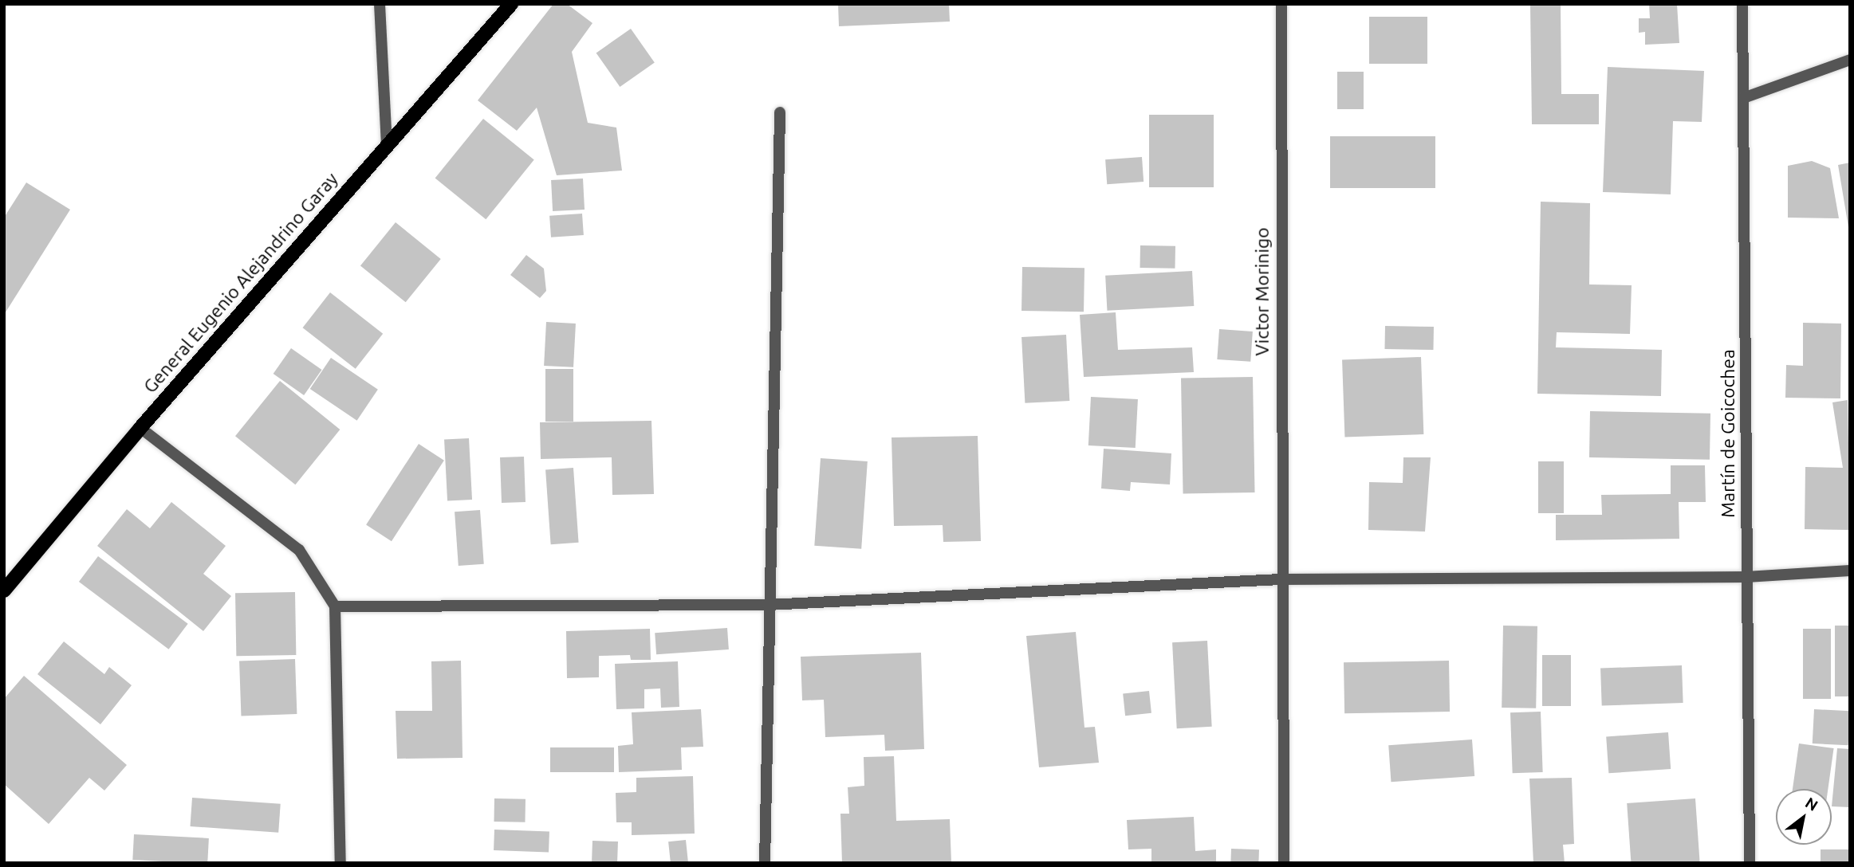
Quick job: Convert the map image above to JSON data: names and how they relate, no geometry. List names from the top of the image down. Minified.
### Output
{"streets":{"main road":["General Eugenio Alejandrino Garay"],"street":["Victor Morinigo","Martín de Goicochea"]},"north":"top right"}
